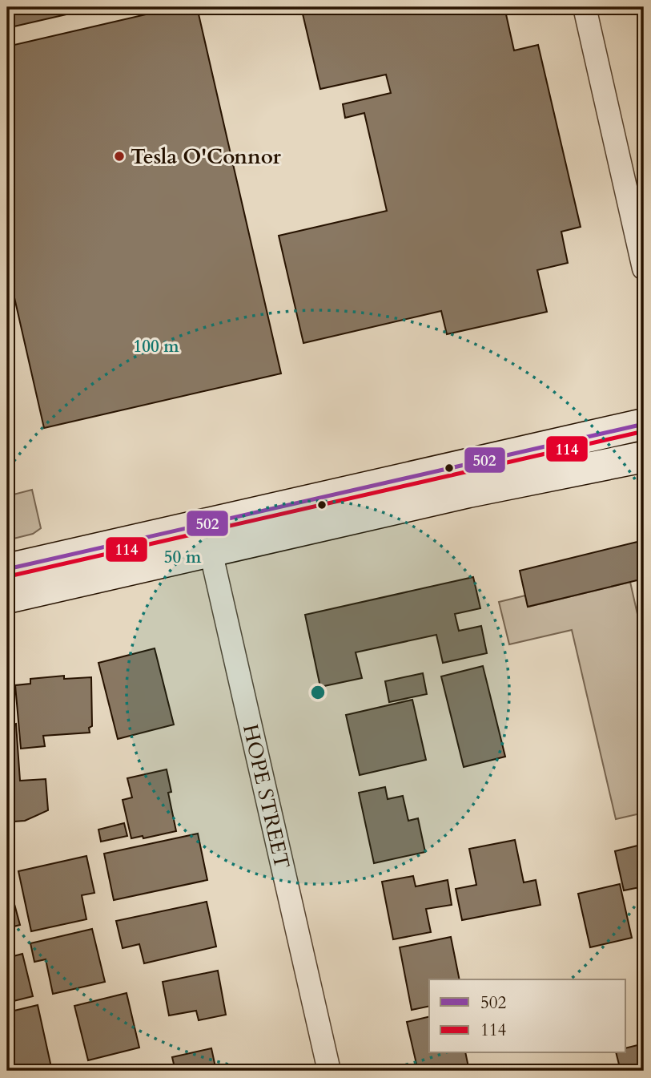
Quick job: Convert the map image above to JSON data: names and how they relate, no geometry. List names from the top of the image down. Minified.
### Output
{"streets":{"street":["HOPE STREET"]},"places":["Tesla O'Connor"],"lines":["transit line 502","transit line 114"],"legend":["502","114"],"rings":["100 m","50 m"]}
